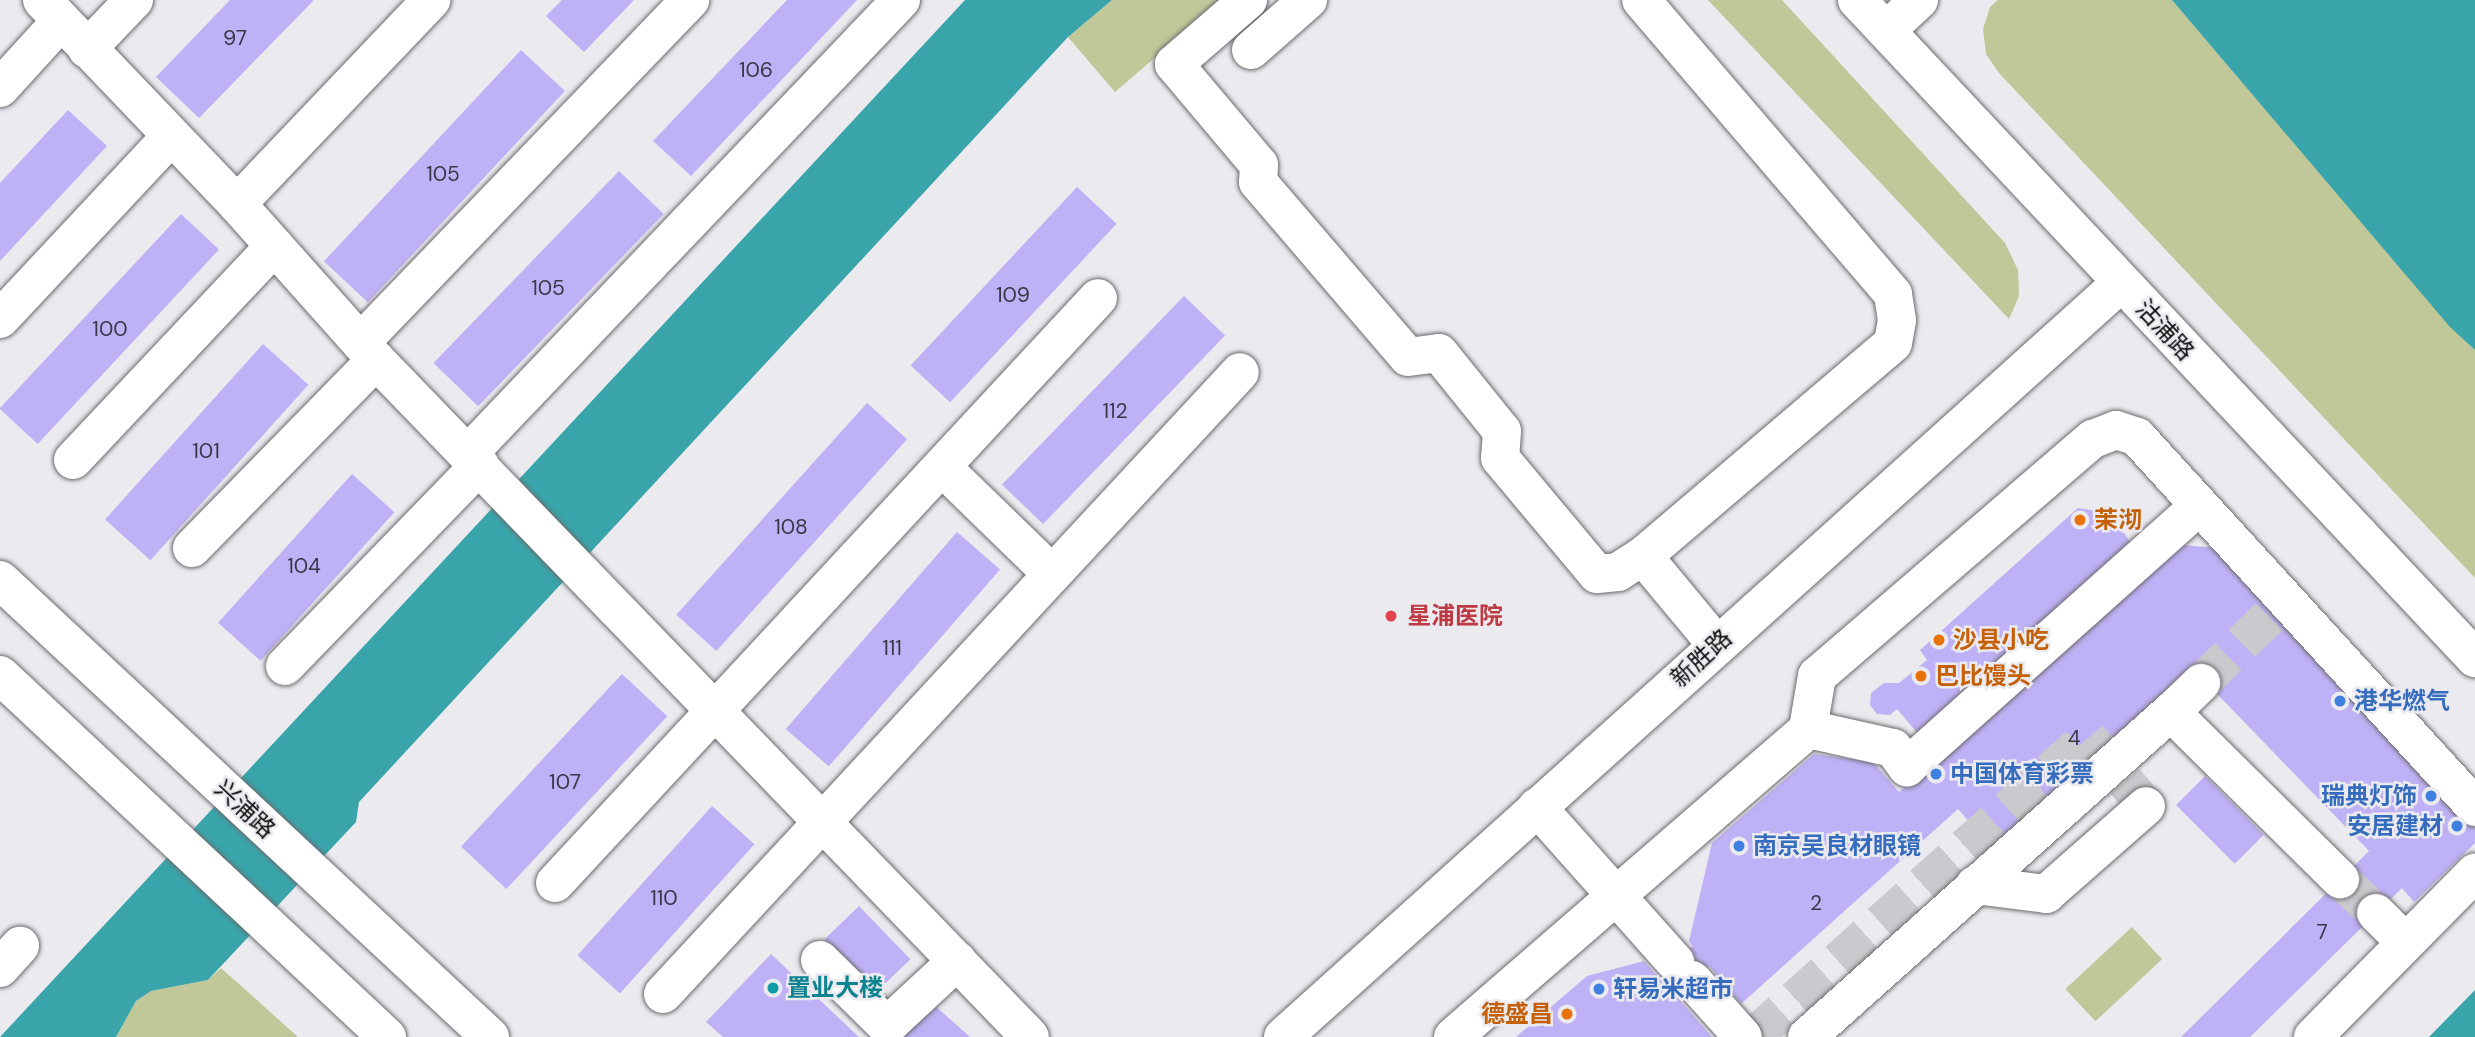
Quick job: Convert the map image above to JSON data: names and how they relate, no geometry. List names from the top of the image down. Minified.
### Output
{"streets":{"street":["沽浦路","新胜路","兴浦路"]},"crossings":[["沽浦路","新胜路"]],"places":["茉沏","星浦医院","沙县小吃","巴比馒头","港华燃气","中国体育彩票","瑞典灯饰","安居建材","南京吴良材眼镜","置业大楼","轩易米超市","德盛昌"],"house_numbers":["97","106","105","105","109","100","112","101","108","104","111","4","107","110","2","7"]}
